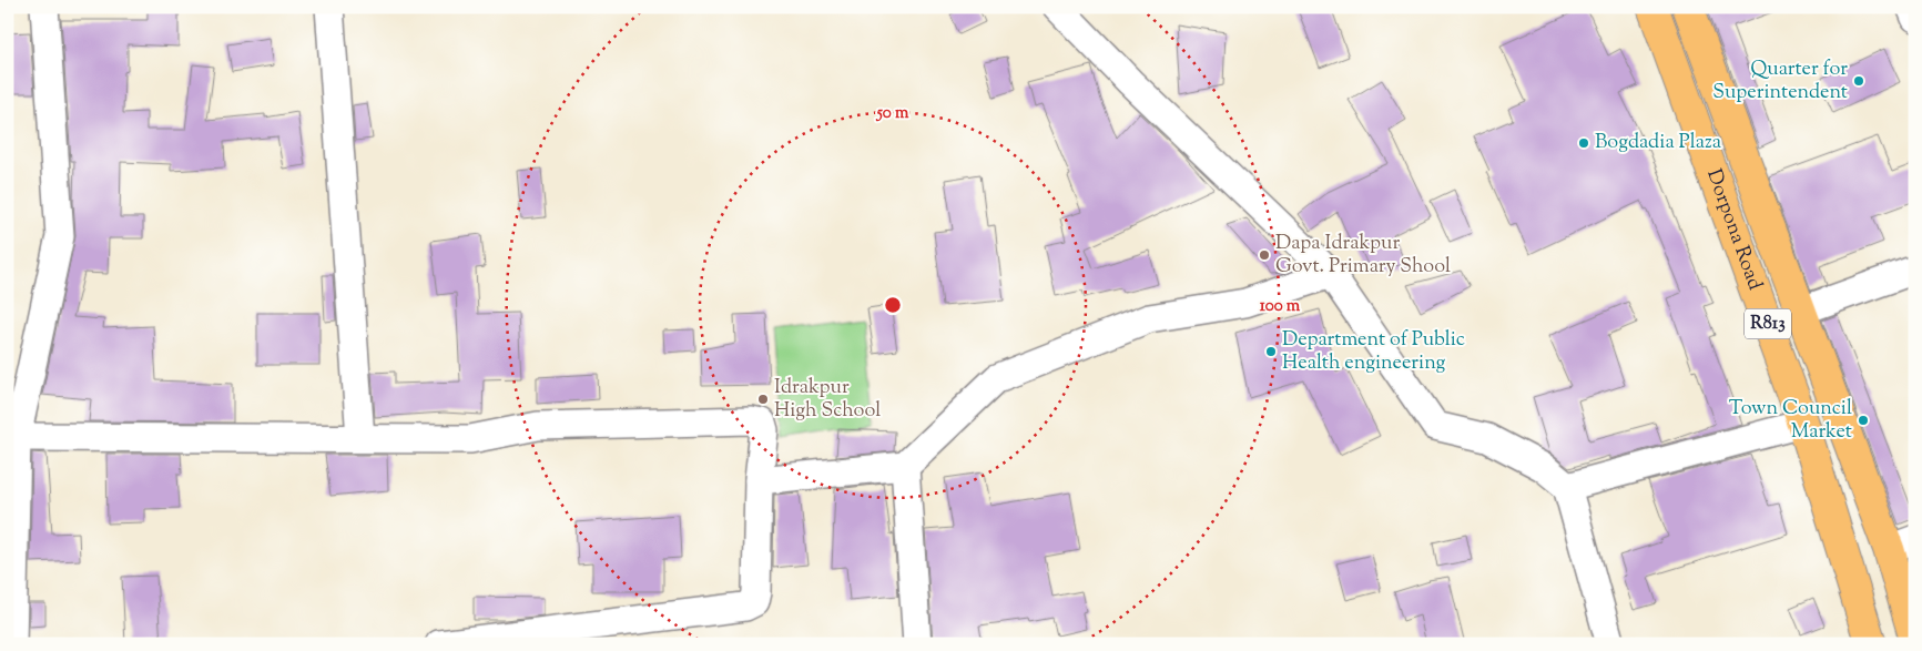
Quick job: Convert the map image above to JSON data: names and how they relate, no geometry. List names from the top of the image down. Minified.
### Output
{"streets":{"main road":["Dorpona Road","R813"]},"places":["Quarter for Superintendent","Bogdadia Plaza","Dapa Idrakpur Govt. Primary Shool","Department of Public Health engineering","Idrakpur High School","Town Council Market"],"rings":["50 m","100 m"]}
